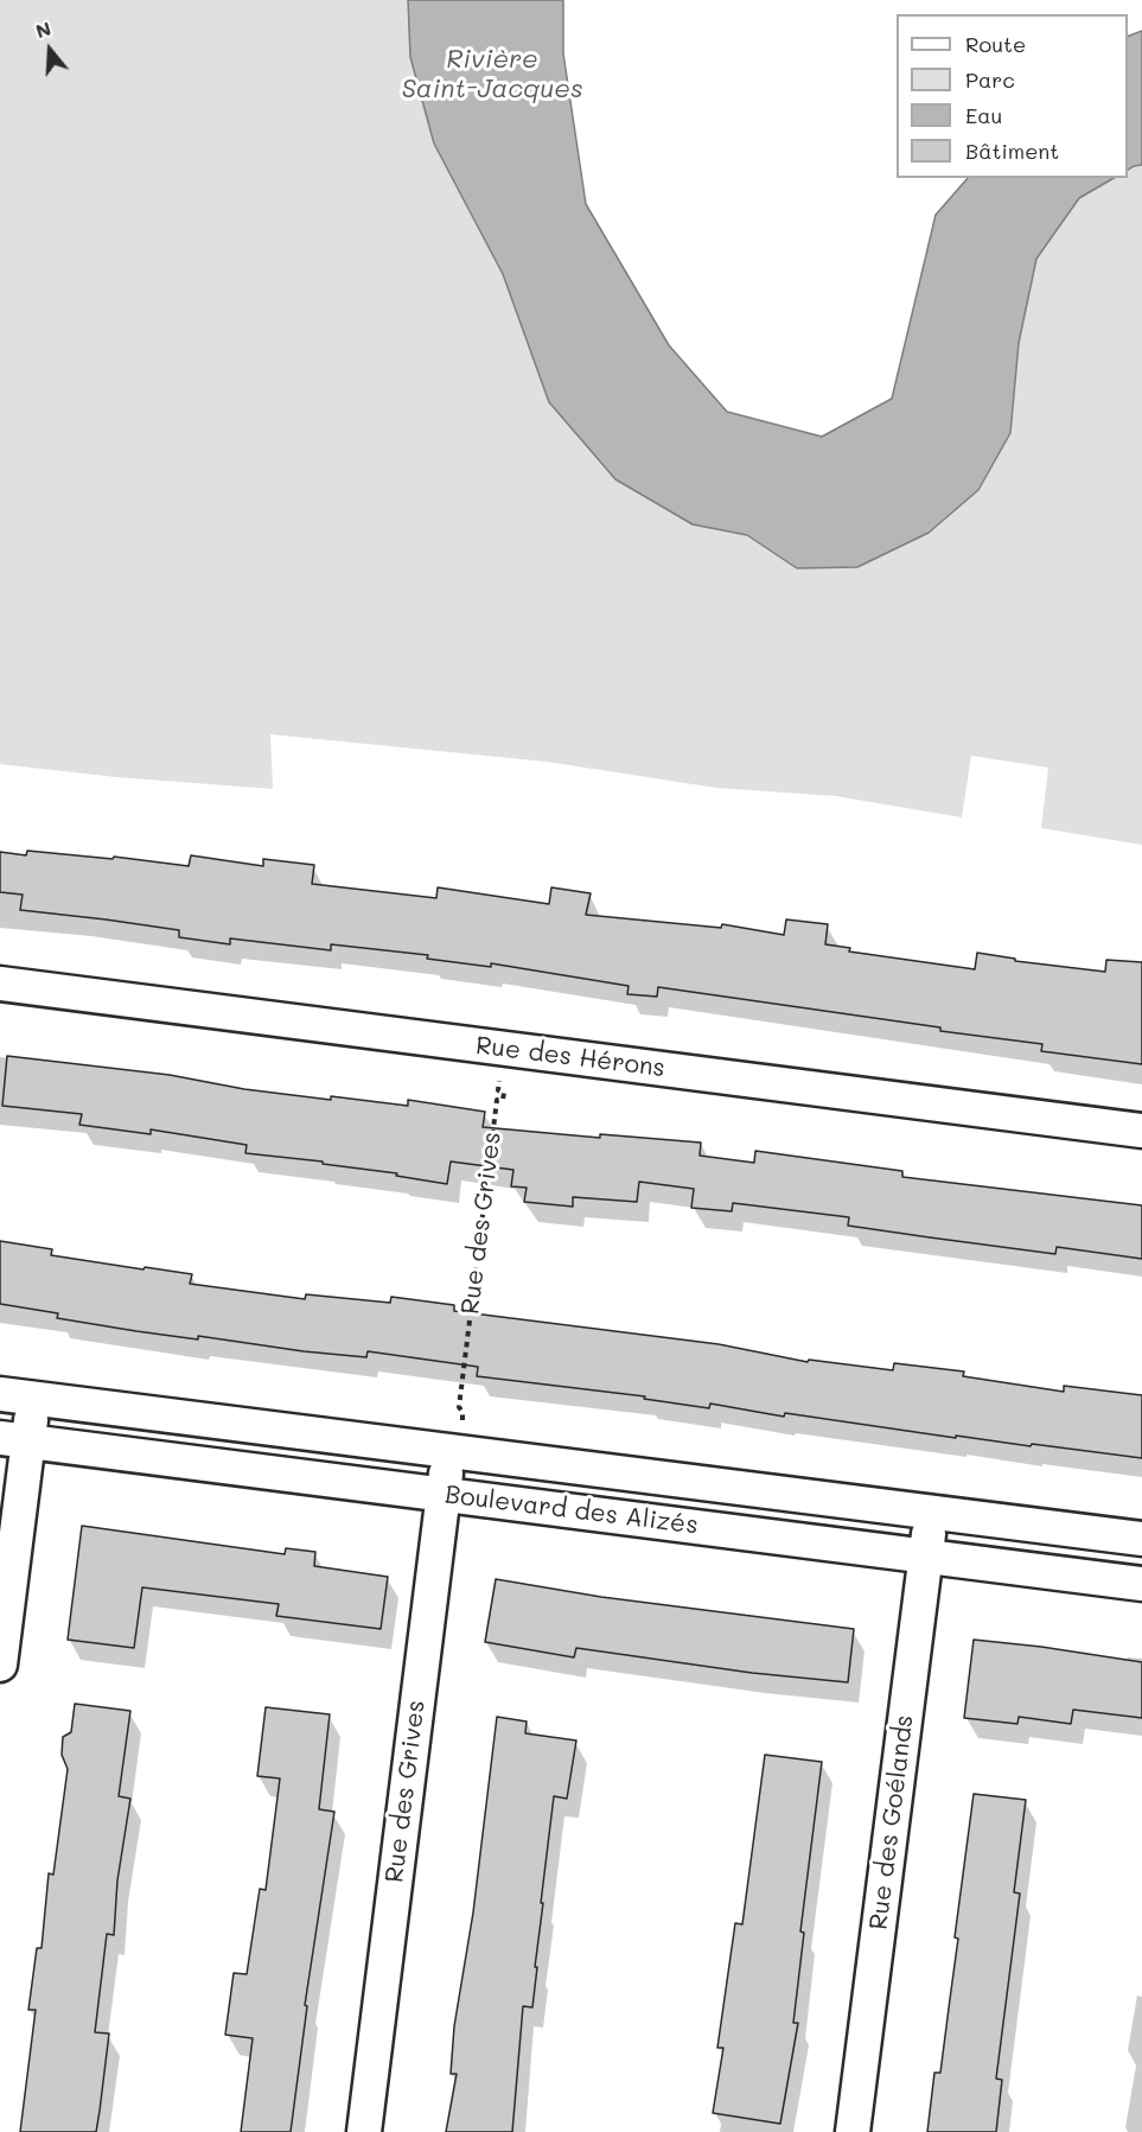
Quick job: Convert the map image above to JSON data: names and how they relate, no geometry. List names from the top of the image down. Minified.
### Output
{"streets":{"street":["Rue des Hérons","Rue des Grives","Boulevard des Alizés","Rue des Goélands"]},"crossings":[["Rue des Grives","Boulevard des Alizés"],["Boulevard des Alizés","Rue des Goélands"]],"water":["Rivière Saint-Jacques"],"legend":["Route","Parc","Eau","Bâtiment"],"north":"top"}
